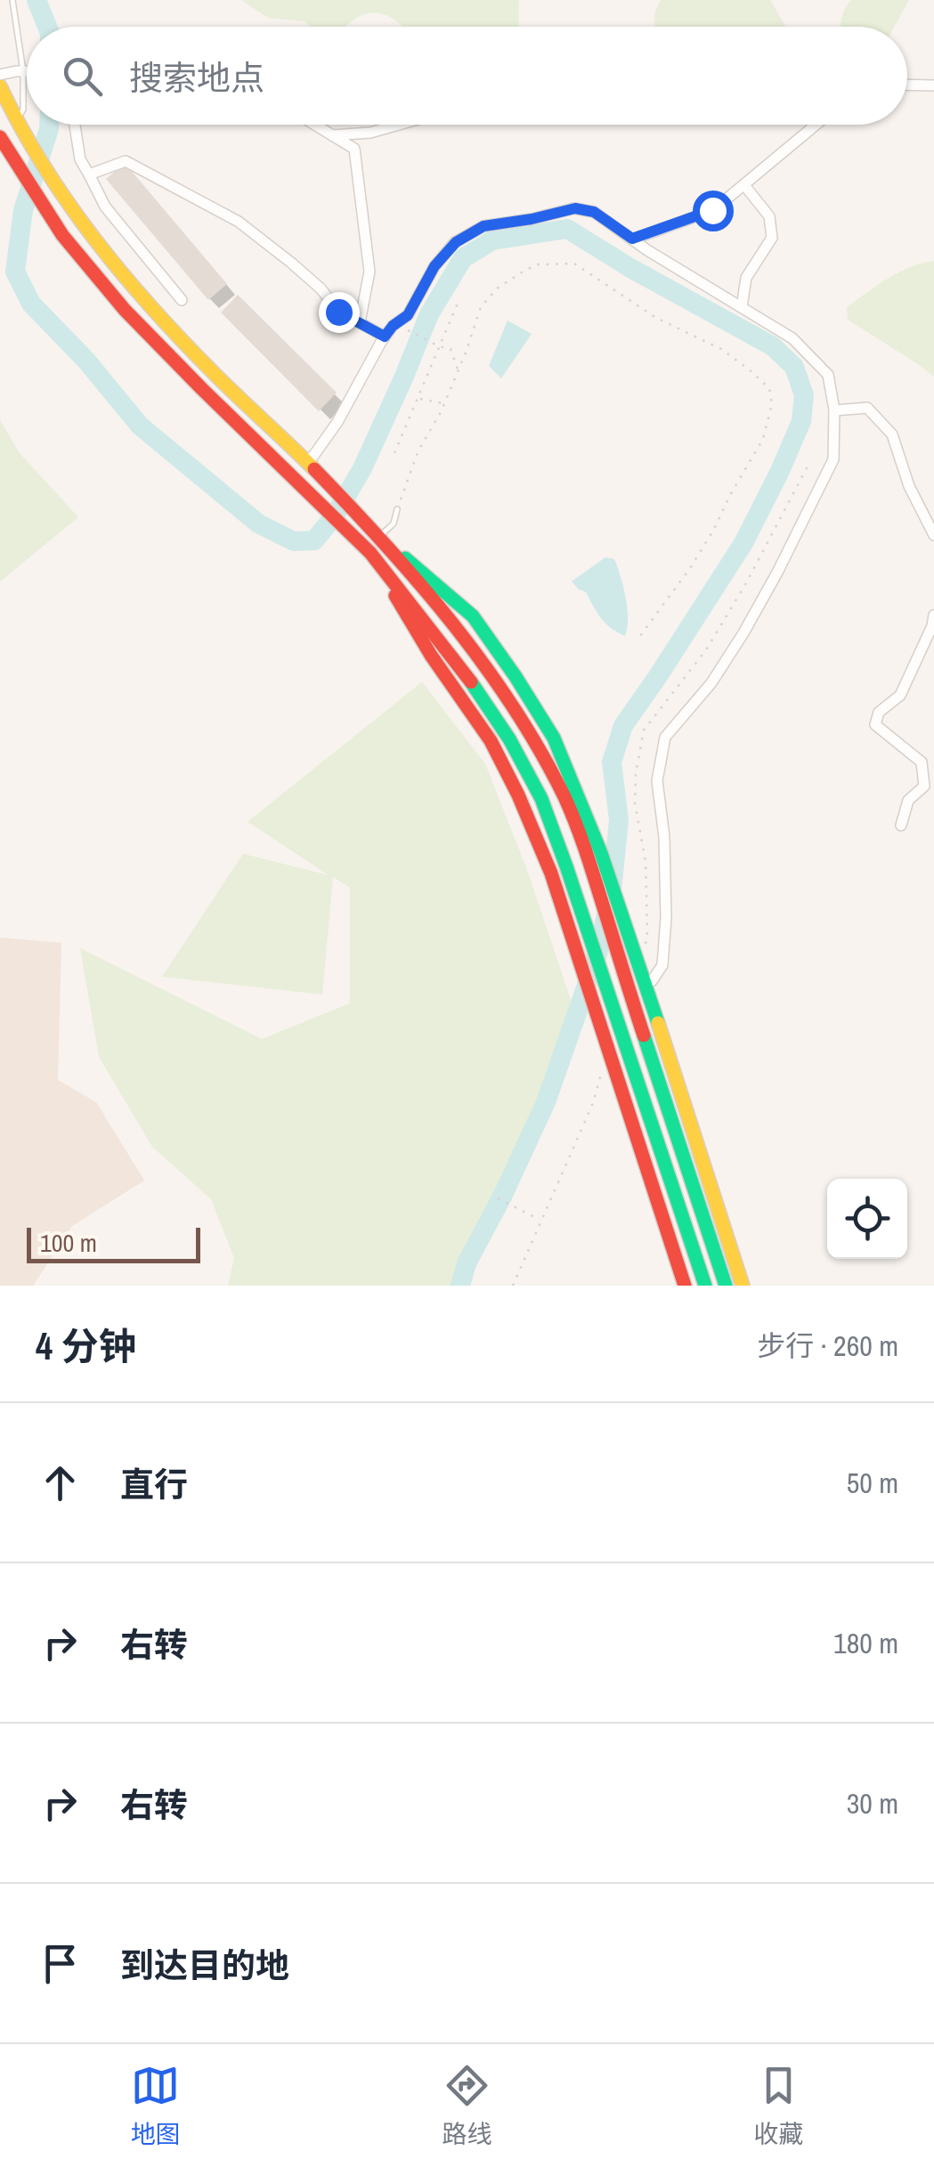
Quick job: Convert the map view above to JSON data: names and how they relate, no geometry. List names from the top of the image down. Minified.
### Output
{"scale_bar":"100 m","page":{"search":"搜索地点","scale":"100 m","heading":["4 分钟","步行 · 260 m"],"list":[["直行","50 m"],["右转","180 m"],["右转","30 m"],"到达目的地"],"nav":["地图","路线","收藏"]}}
